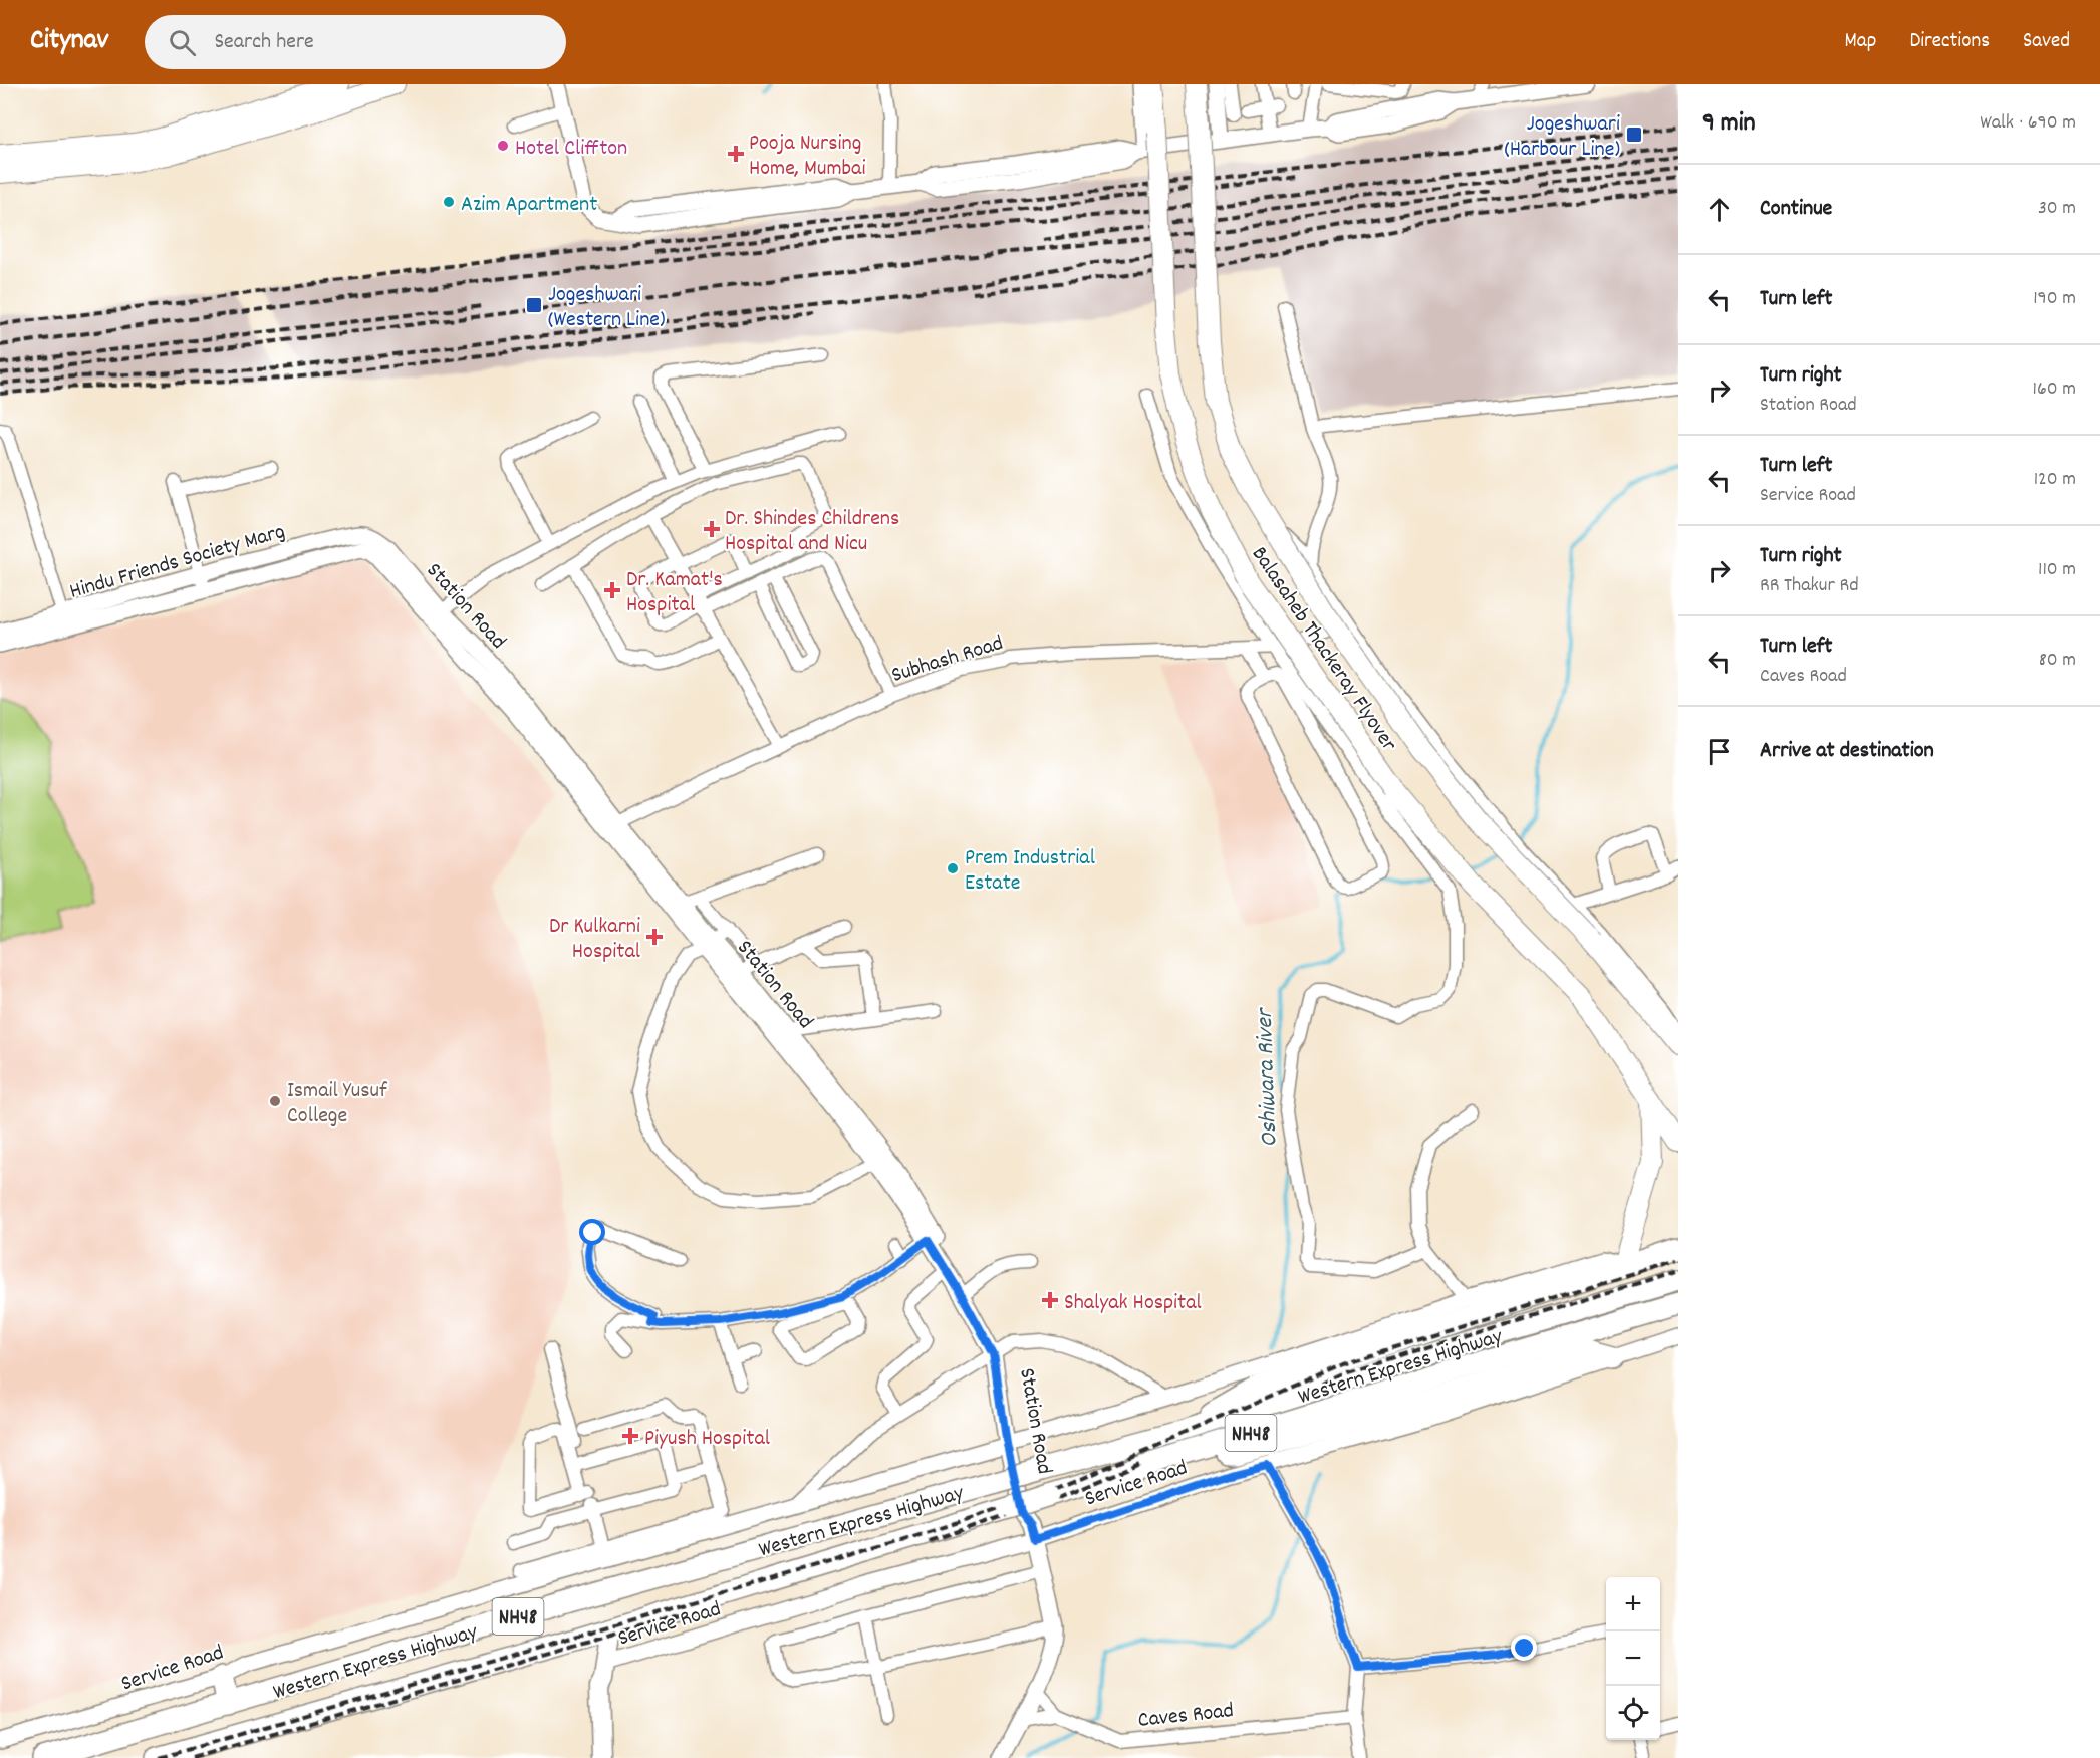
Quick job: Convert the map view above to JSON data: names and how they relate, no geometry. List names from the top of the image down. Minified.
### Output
{"streets":{"highway":["Western Express Highway","NH48"],"main road":["Balasaheb Thackeray Flyover"],"street":["Hindu Friends Society Marg","Station Road","Subhash Road","Service Road","Caves Road"]},"crossings":[["Hindu Friends Society Marg","Station Road"],["Station Road","Subhash Road"],["Station Road","Service Road"],["Station Road","Caves Road"]],"water":["Oshiwara River"],"places":{"transit":["Jogeshwari (Harbour Line)","Jogeshwari (Western Line)"],"other":["Hotel Cliffton","Azim Apartment","Prem Industrial Estate","Ismail Yusuf College"],"health":["Pooja Nursing Home, Mumbai","Dr. Shindes Childrens Hospital and Nicu","Dr. Kamat's Hospital","Dr Kulkarni Hospital","Shalyak Hospital","Piyush Hospital"]},"page":{"header":"Citynav","search":"Search here","nav":["Map","Directions","Saved"],"heading":["9 min","Walk · 690 m"],"list":[["Continue","30 m"],["Turn left","190 m"],["Turn right","Station Road","160 m"],["Turn left","Service Road","120 m"],["Turn right","RR Thakur Rd","110 m"],["Turn left","Caves Road","80 m"],"Arrive at destination"],"map_buttons":["+","−"]}}
